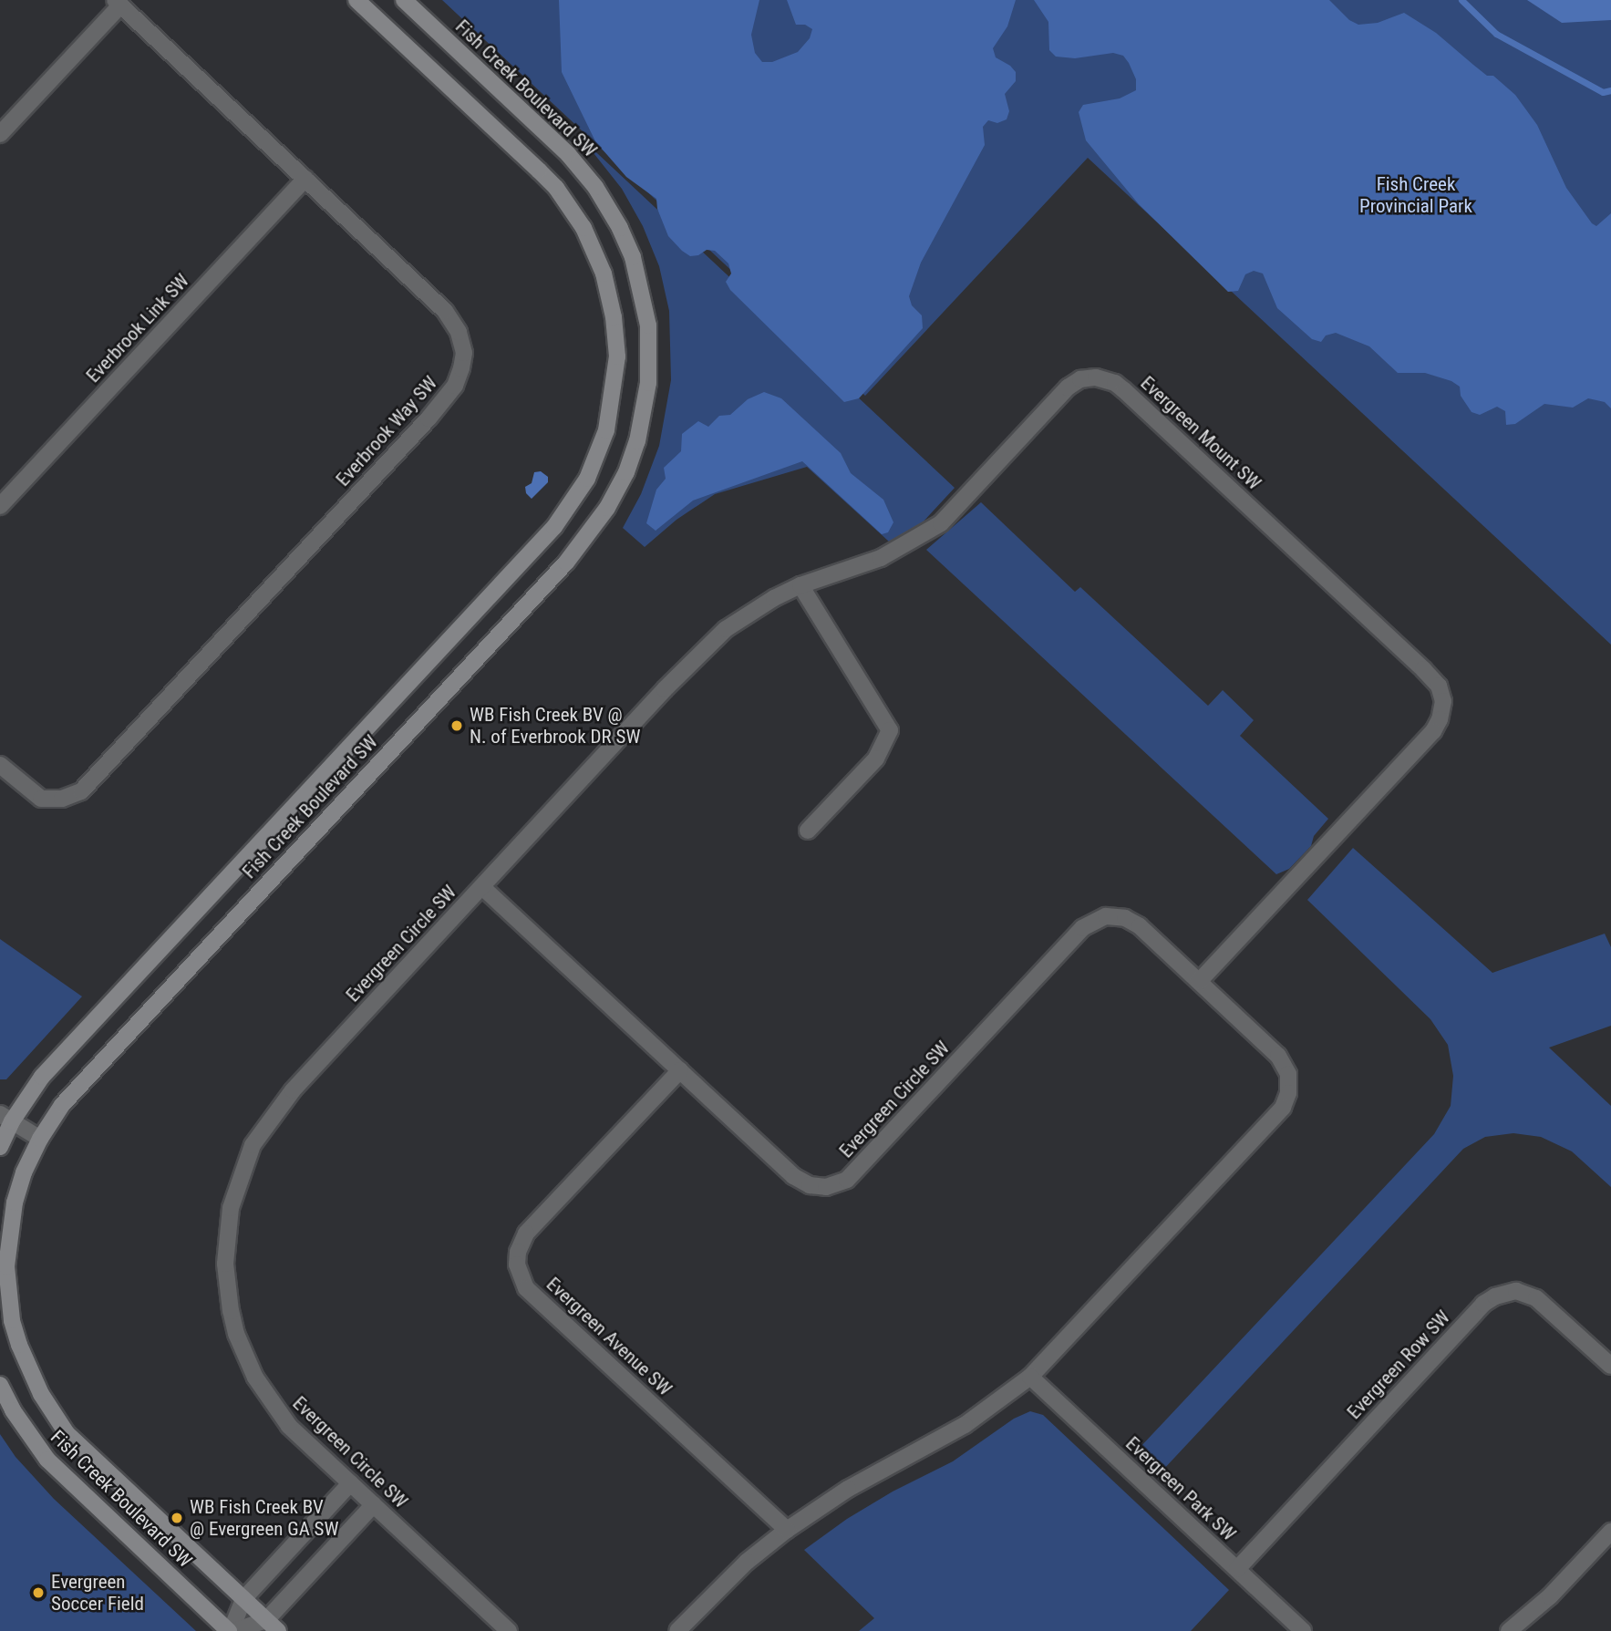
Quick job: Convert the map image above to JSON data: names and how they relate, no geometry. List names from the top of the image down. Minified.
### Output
{"streets":{"main road":["Fish Creek Boulevard SW"],"street":["Everbrook Link SW","Everbrook Way SW","Evergreen Mount SW","Evergreen Circle SW","Evergreen Avenue SW","Evergreen Row SW","Evergreen Park SW"]},"crossings":[["Everbrook Link SW","Everbrook Way SW"],["Evergreen Mount SW","Evergreen Circle SW"],["Evergreen Circle SW","Evergreen Avenue SW"],["Evergreen Circle SW","Evergreen Park SW"],["Evergreen Row SW","Evergreen Park SW"]],"parks":["Fish Creek Provincial Park"],"places":["WB Fish Creek BV @ N. of Everbrook DR SW","WB Fish Creek BV @ Evergreen GA SW","Evergreen Soccer Field"]}
